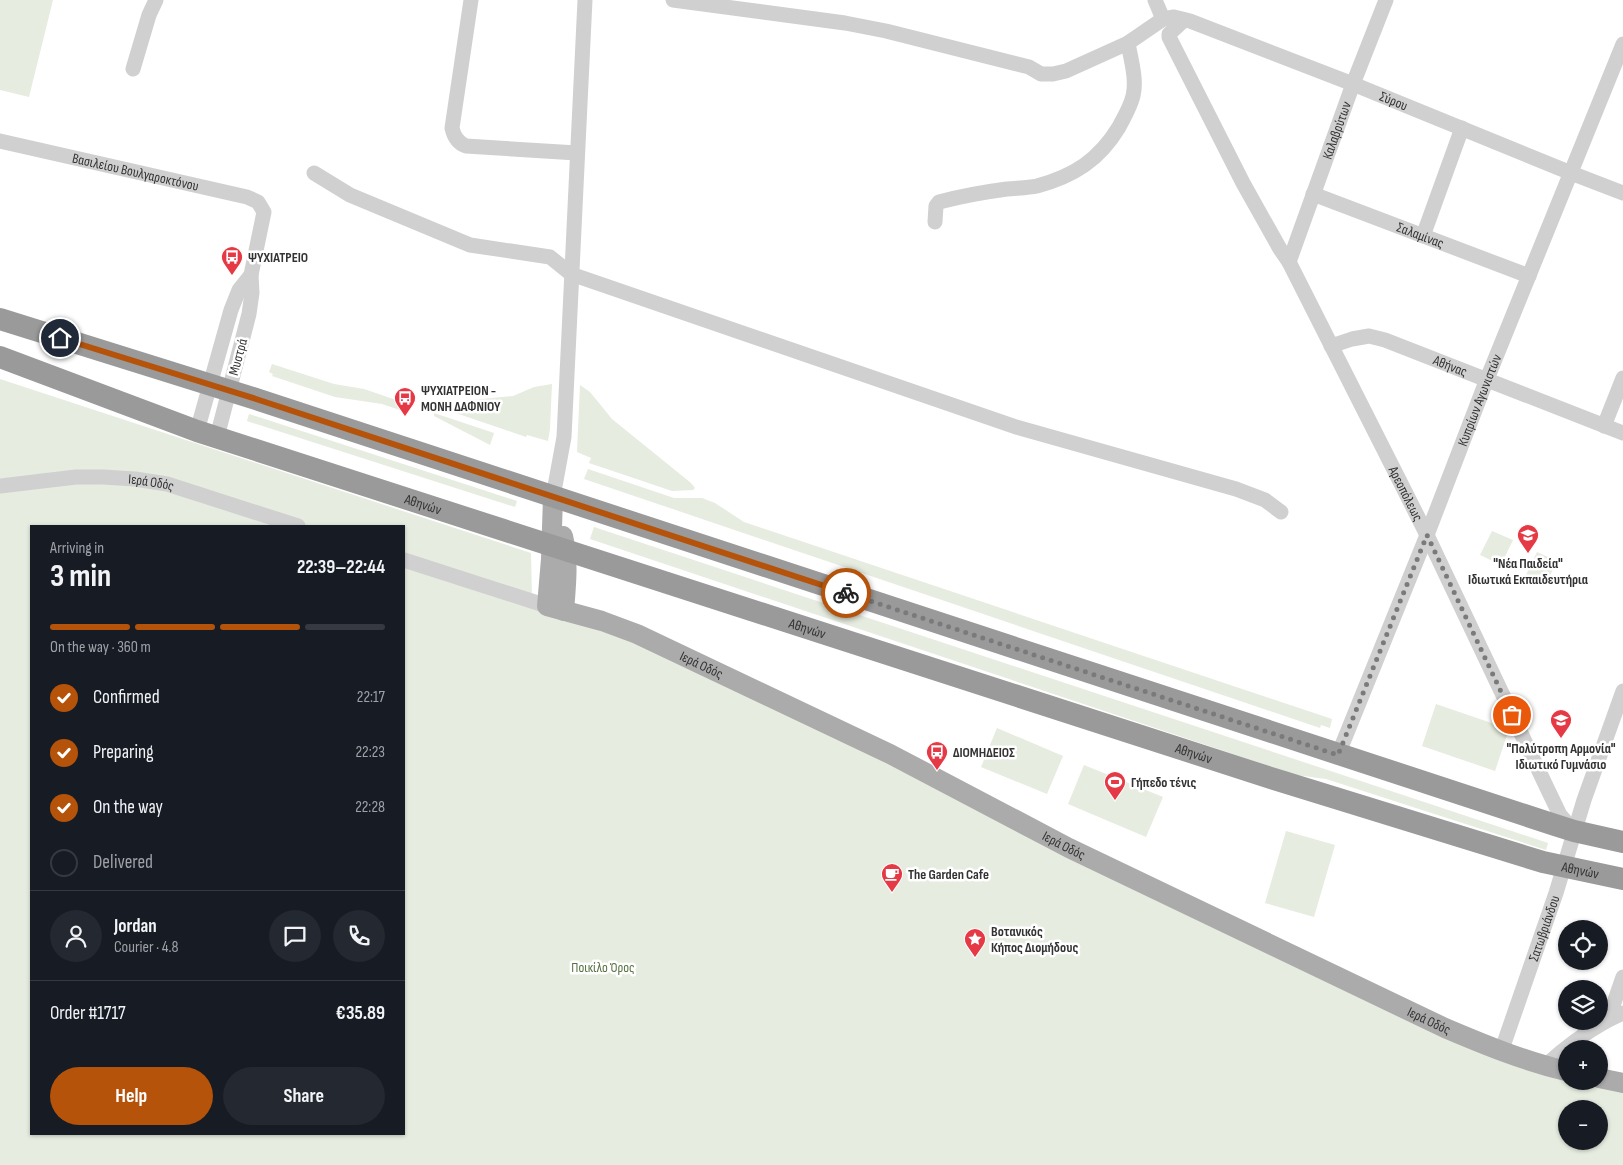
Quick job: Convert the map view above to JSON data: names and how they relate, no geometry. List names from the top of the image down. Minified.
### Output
{"streets":{"highway":["Αθηνών"],"main road":["Ιερά Οδός"],"street":["Σύρου","Καλαβρύτων","Βασιλείου Βουλγαροκτόνου","Σαλαμίνας","Μυστρά","Αθήνας","Κυπρίων Αγωνιστών","Αρεοπόλεως","Σατωβριάνδου"]},"crossings":[["Σύρου","Καλαβρύτων"],["Σύρου","Κυπρίων Αγωνιστών"],["Σύρου","Αρεοπόλεως"],["Καλαβρύτων","Σαλαμίνας"],["Καλαβρύτων","Αρεοπόλεως"],["Βασιλείου Βουλγαροκτόνου","Μυστρά"],["Σαλαμίνας","Κυπρίων Αγωνιστών"],["Μυστρά","Αθηνών"],["Αθήνας","Κυπρίων Αγωνιστών"],["Αθήνας","Αρεοπόλεως"],["Κυπρίων Αγωνιστών","Αρεοπόλεως"],["Ιερά Οδός","Σατωβριάνδου"],["Αρεοπόλεως","Σατωβριάνδου"],["Αθηνών","Σατωβριάνδου"]],"parks":["Ποικίλο Όρος"],"places":{"bus stop":["ΨΥΧΙΑΤΡΕΙΟ","ΨΥΧΙΑΤΡΕΙΟΝ - ΜΟΝΗ ΔΑΦΝΙΟΥ","ΔΙΟΜΗΔΕΙΟΣ"],"school or university":["\"Νέα Παιδεία\" Ιδιωτικά Εκπαιδευτήρια","\"Πολύτροπη Αρμονία\" Ιδιωτικό Γυμνάσιο"],"sports":["Γήπεδο τένις"],"cafe":["The Garden Cafe"],"place":["Βοτανικός Κήπος Διομήδους"]},"page":{"heading":["3 min","Arriving in","22:39–22:44"],"panel":["Jordan","Courier · 4.8","Order #1717","€35.89"],"bar":"On the way · 360 m","list":[["Confirmed","22:17"],["Preparing","22:23"],["On the way","22:28"],"Delivered"],"map_buttons":["+","−"],"buttons":["Help","Share"]}}
